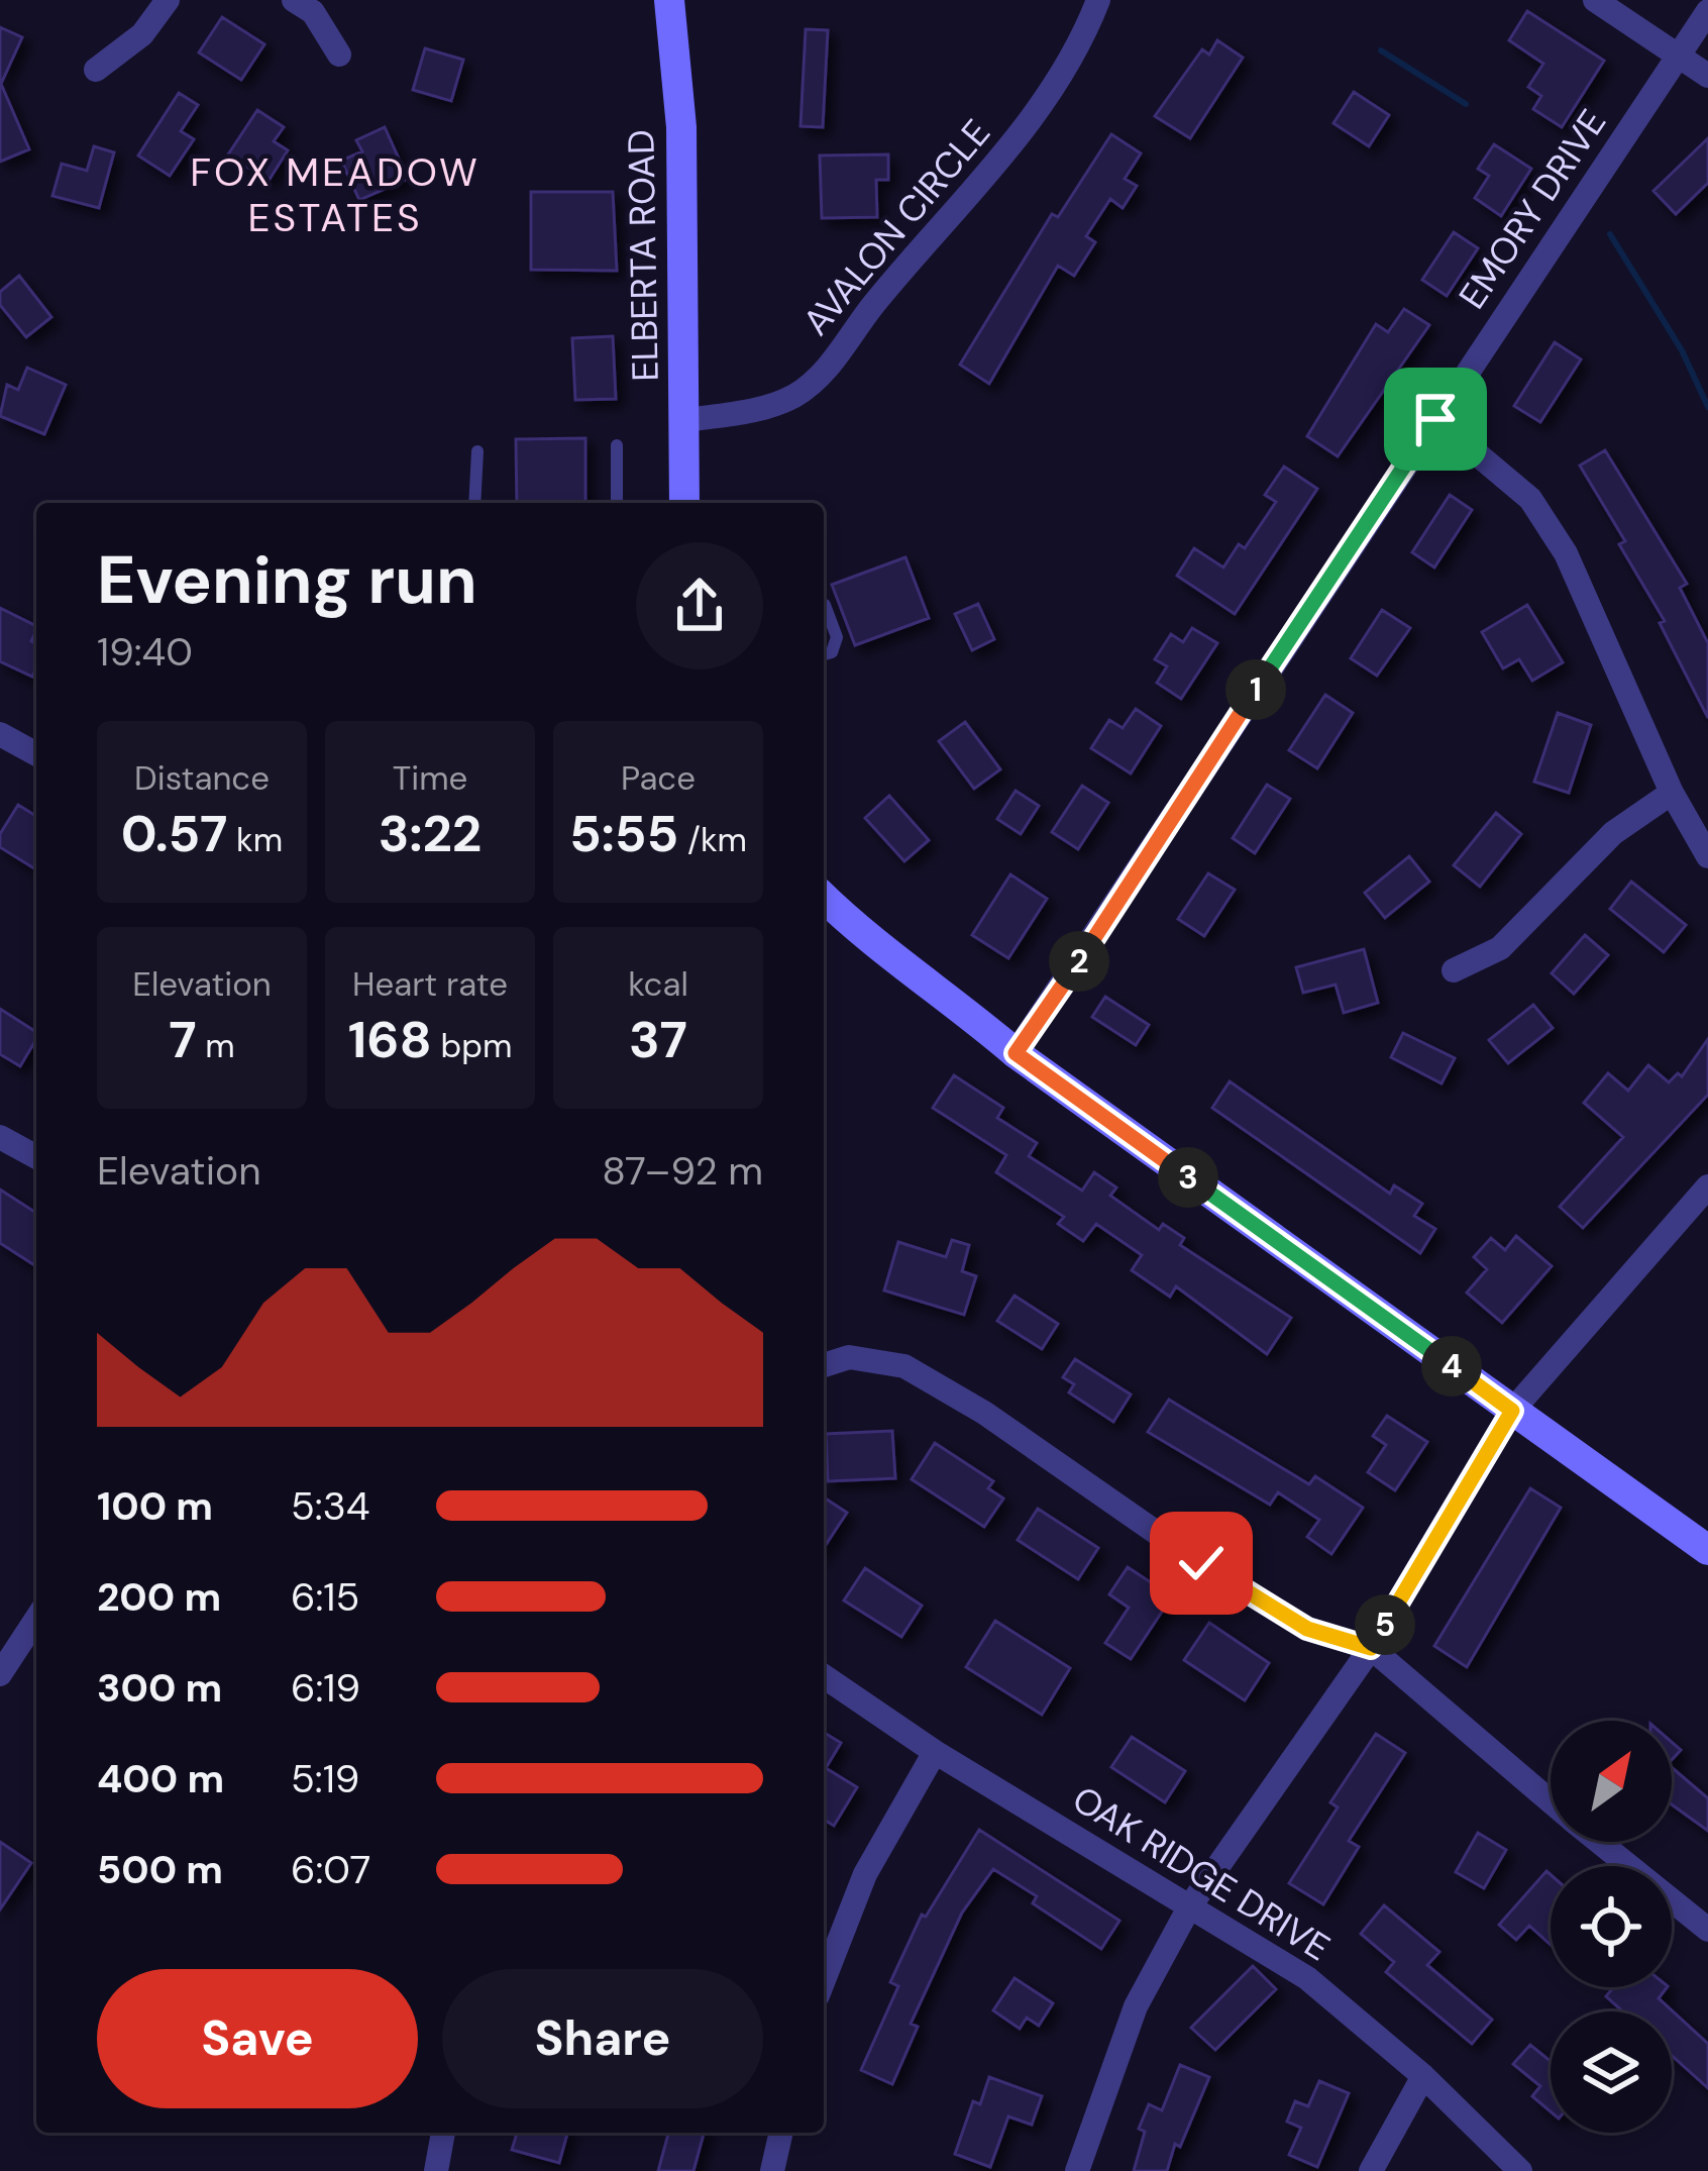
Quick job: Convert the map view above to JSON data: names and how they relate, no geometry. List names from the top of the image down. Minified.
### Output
{"streets":{"street":["EMORY DRIVE","AVALON CIRCLE","ELBERTA ROAD","OAK RIDGE DRIVE"]},"crossings":[["AVALON CIRCLE","ELBERTA ROAD"]],"districts":["FOX MEADOW ESTATES"],"north":"top right","page":{"heading":["Evening run","19:40"],"pins":["1","2","3","4","5"],"stats":[["Distance","0.57 km"],["Time","3:22"],["Pace","5:55 /km"],["Elevation","7 m"],["Heart rate","168 bpm"],["kcal","37"]],"chart":["Elevation","87–92 m"],"list":[{"name":"100 m","note":"5:34"},{"name":"200 m","note":"6:15"},{"name":"300 m","note":"6:19"},{"name":"400 m","note":"5:19"},{"name":"500 m","note":"6:07"}],"buttons":["Save","Share"]}}
